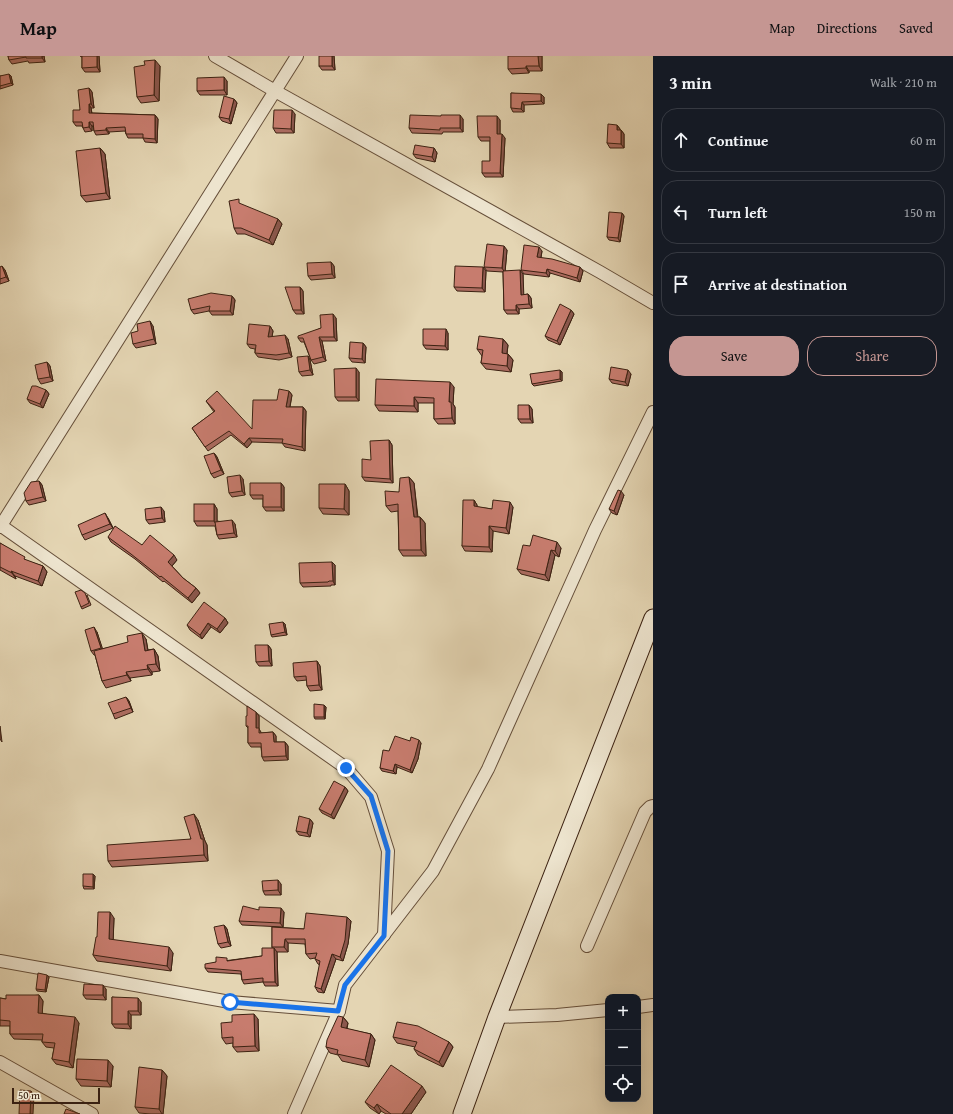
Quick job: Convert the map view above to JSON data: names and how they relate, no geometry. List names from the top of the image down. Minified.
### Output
{"scale_bar":"50 m","page":{"header":"Map","nav":["Map","Directions","Saved"],"heading":["3 min","Walk · 210 m"],"list":[["Continue","60 m"],["Turn left","150 m"],"Arrive at destination"],"buttons":["Save","Share"],"map_buttons":["+","−"],"scale":"50 m"}}
